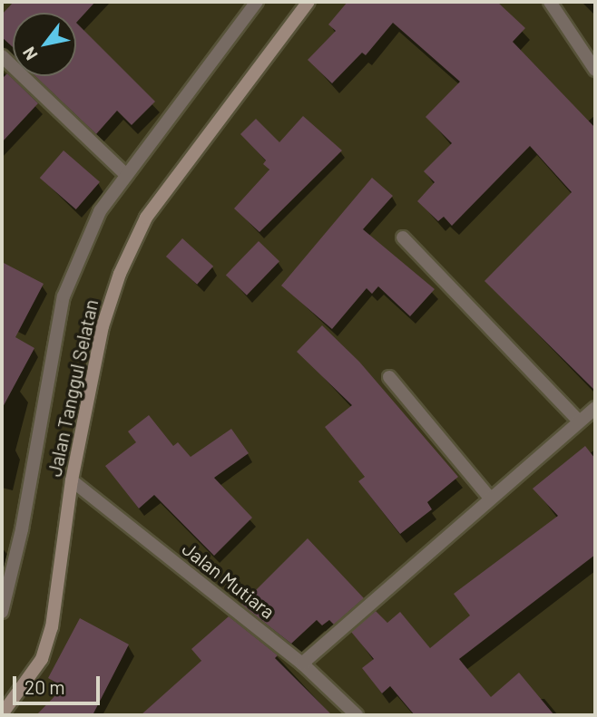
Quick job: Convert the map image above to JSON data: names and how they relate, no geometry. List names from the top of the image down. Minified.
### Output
{"streets":{"street":["Jalan Tanggul Selatan","Jalan Mutiara"]},"crossings":[["Jalan Tanggul Selatan","Jalan Mutiara"]],"scale_bar":"20 m","north":"bottom left"}
